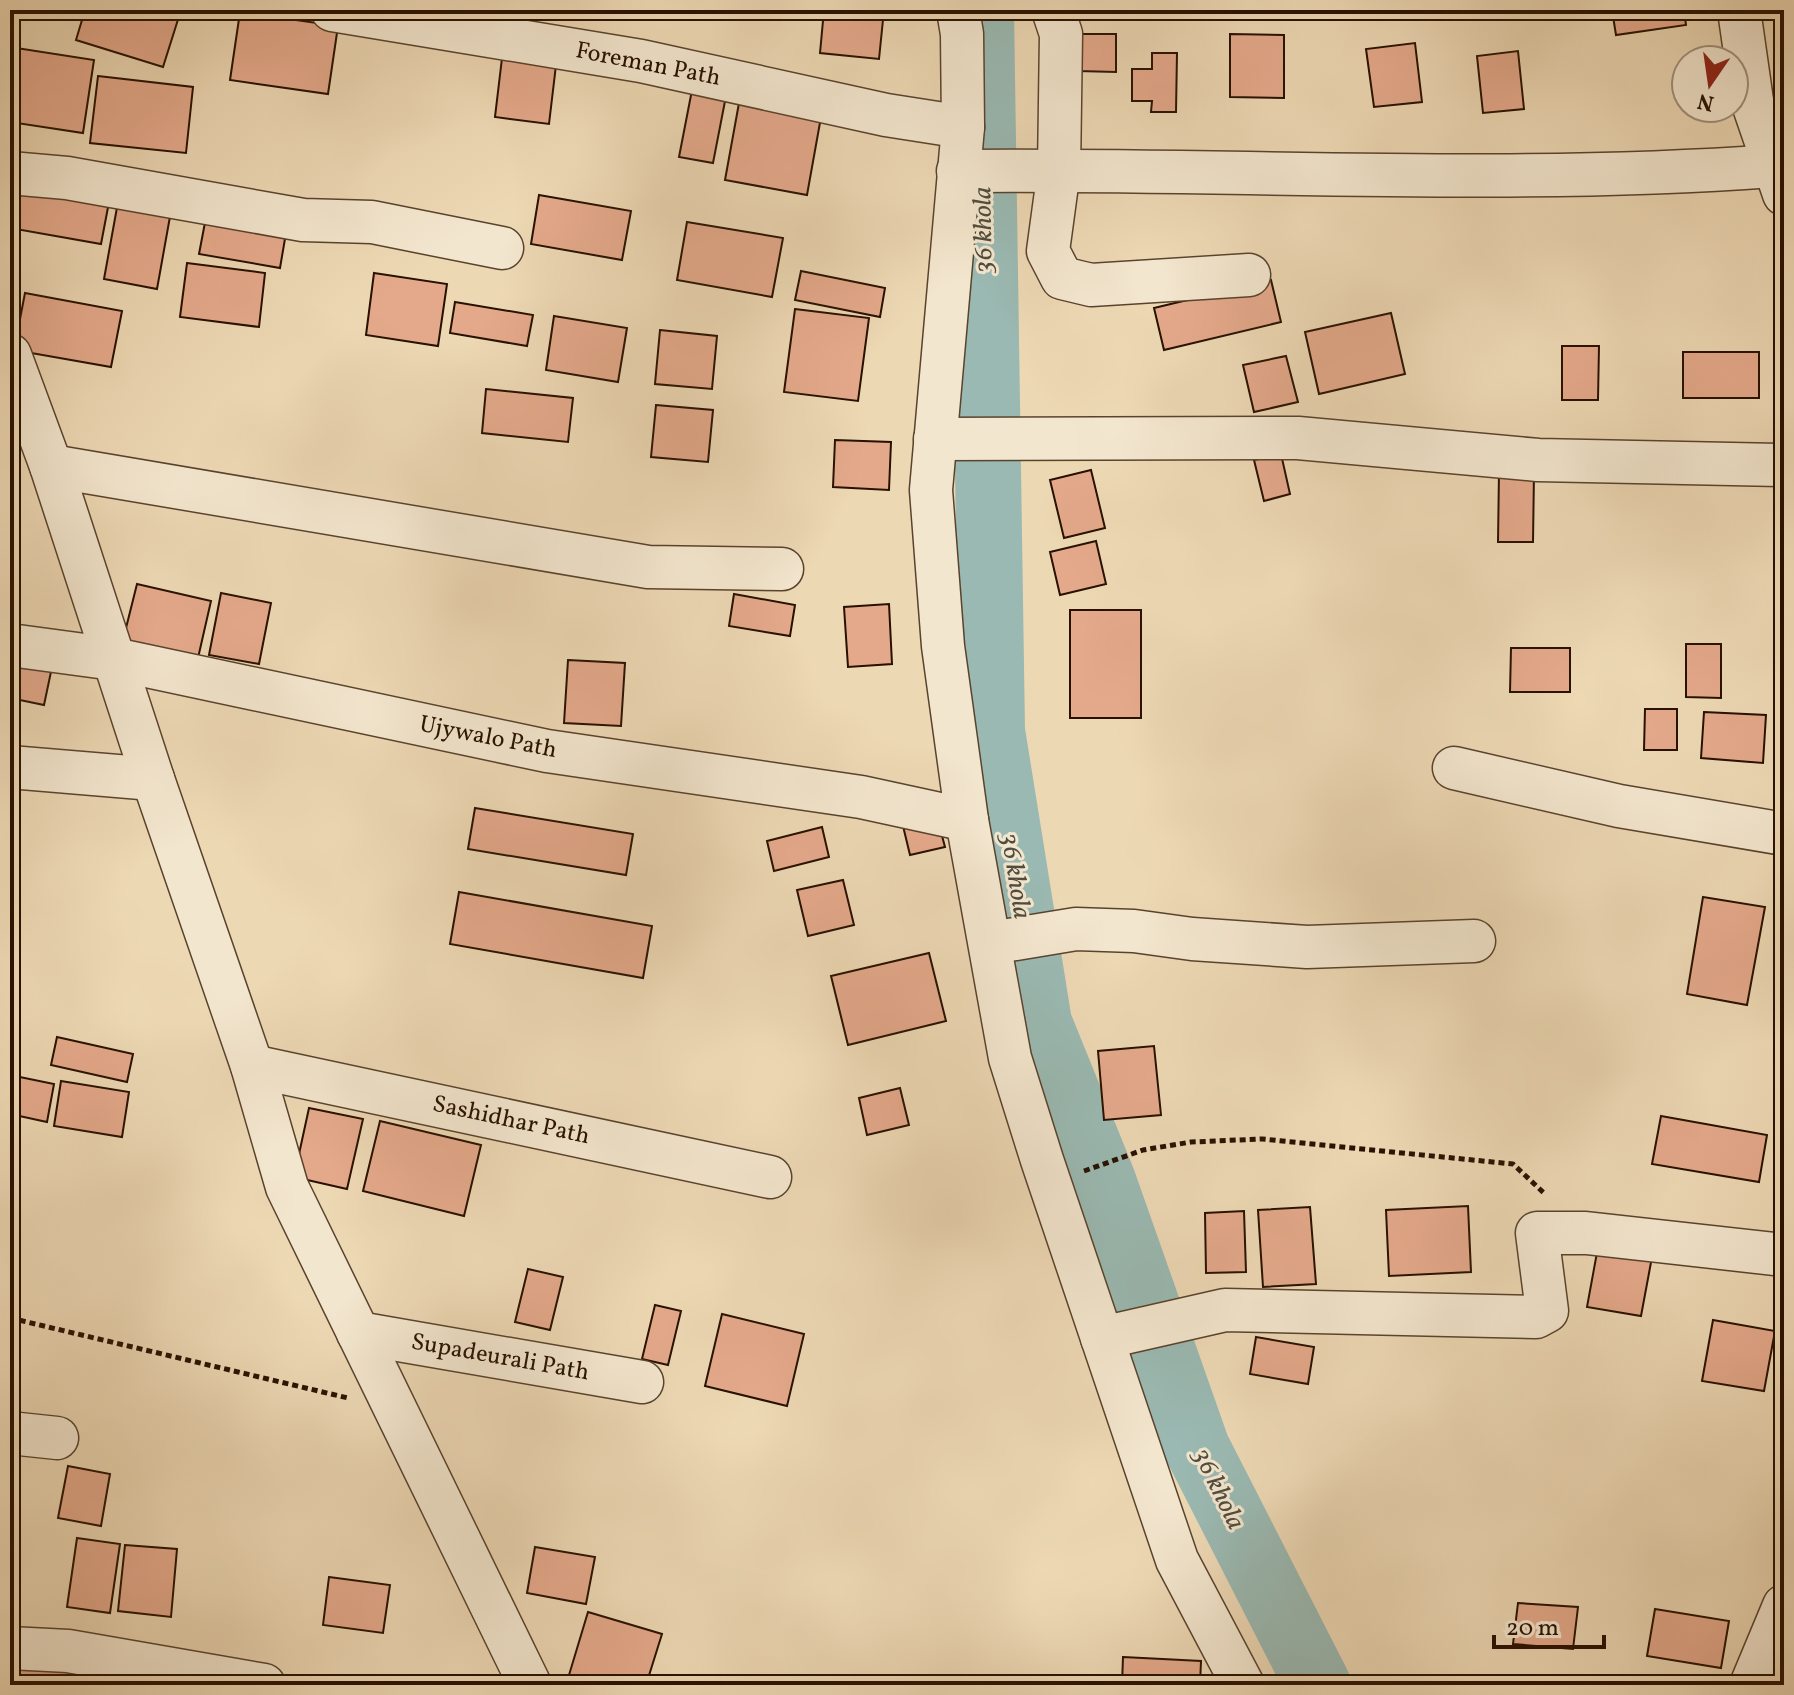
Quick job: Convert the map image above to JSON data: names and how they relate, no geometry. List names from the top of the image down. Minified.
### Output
{"streets":{"street":["Foreman Path","Ujywalo Path","Sashidhar Path","Supadeurali Path"]},"water":["36 khola"],"scale_bar":"20 m","north":"bottom"}
